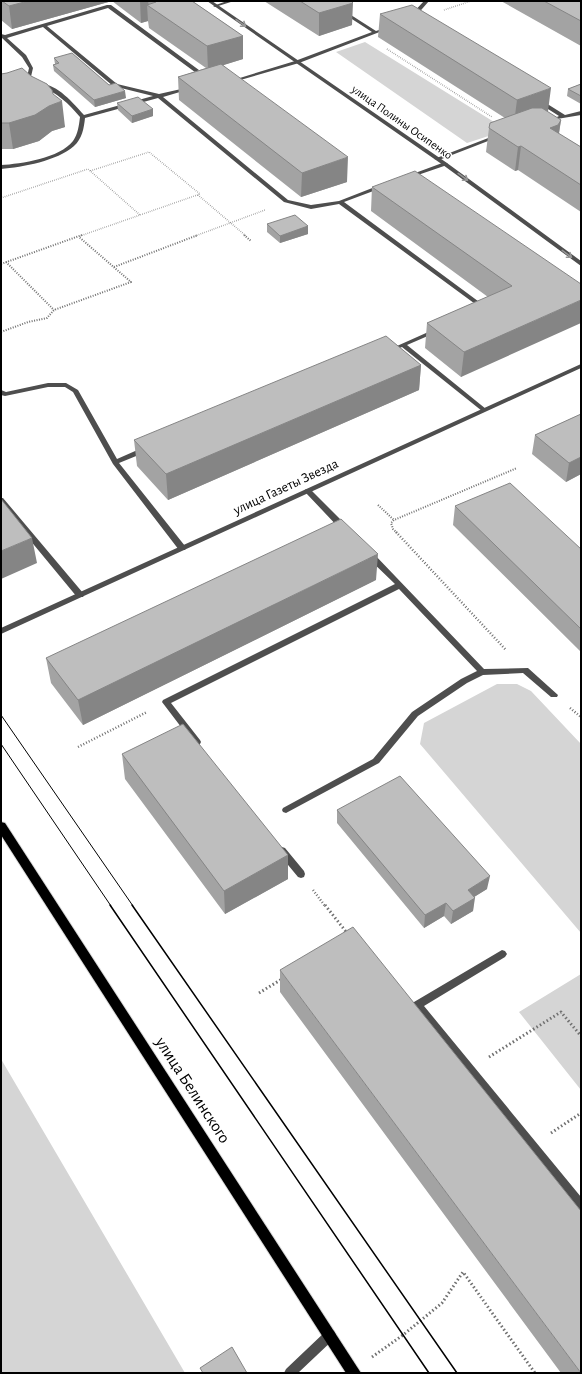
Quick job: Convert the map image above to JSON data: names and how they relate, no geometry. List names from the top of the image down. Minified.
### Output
{"streets":{"main road":["улица Белинского"],"street":["улица Полины Осипенко","улица Газеты Звезда"]},"one_way":["улица Полины Осипенко"]}
